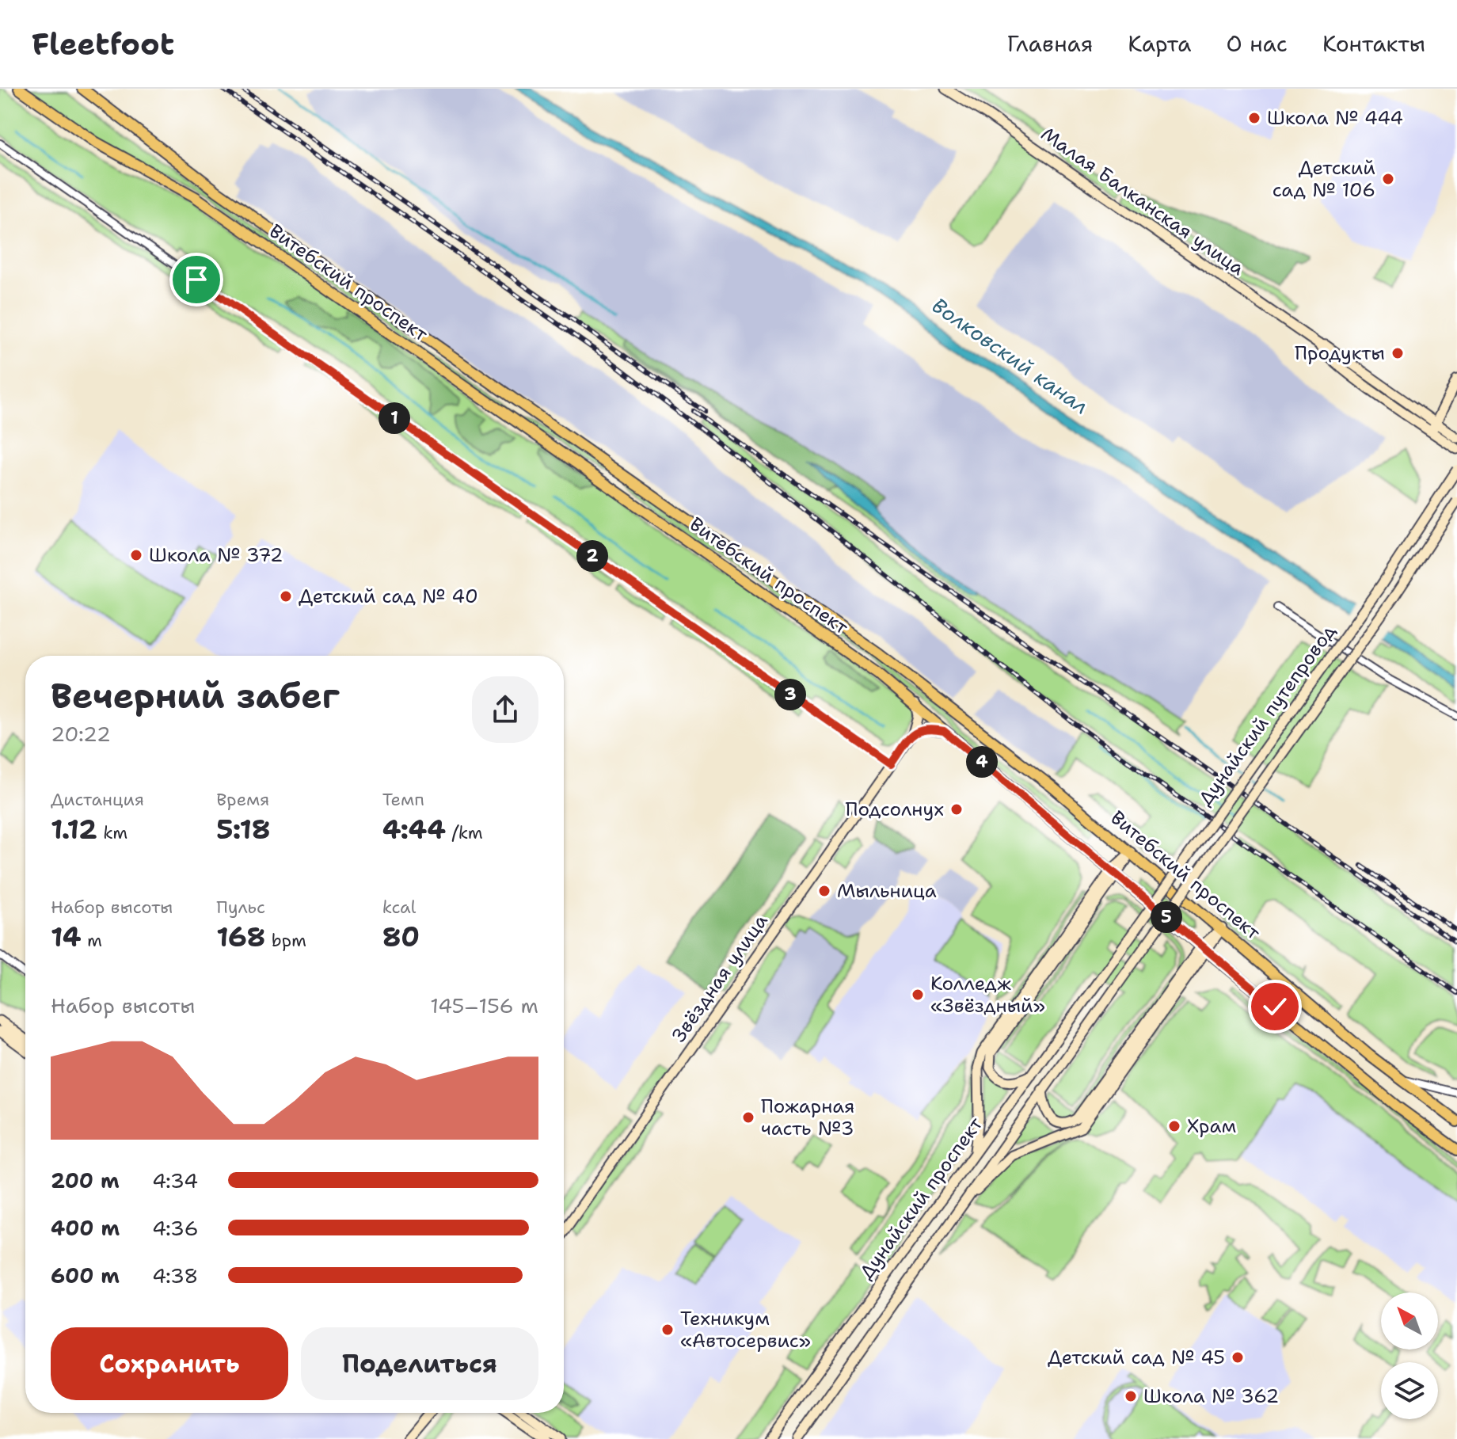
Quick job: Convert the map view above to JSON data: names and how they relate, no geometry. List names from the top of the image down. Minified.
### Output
{"streets":{"main road":["Малая Балканская улица","Витебский проспект","Дунайский путепровод","Звёздная улица","Дунайский проспект"]},"crossings":[["Дунайский путепровод","Дунайский проспект"]],"water":["Волковский канал"],"places":["Школа № 444","Детский сад № 106","Продукты","Школа № 372","Детский сад № 40","Подсолнух","Мыльница","Колледж «Звёздный»","Пожарная часть №3","Храм","Техникум «Автосервис»","Детский сад № 45","Школа № 362"],"north":"top left","page":{"header":"Fleetfoot","nav":["Главная","Карта","О нас","Контакты"],"pins":["1","2","3","4","5"],"heading":["Вечерний забег","20:22"],"stats":[["Дистанция","1.12 km"],["Время","5:18"],["Темп","4:44 /km"],["Набор высоты","14 m"],["Пульс","168 bpm"],["kcal","80"]],"chart":["Набор высоты","145–156 m"],"list":[{"name":"200 m","note":"4:34"},{"name":"400 m","note":"4:36"},{"name":"600 m","note":"4:38"}],"buttons":["Сохранить","Поделиться"]}}
